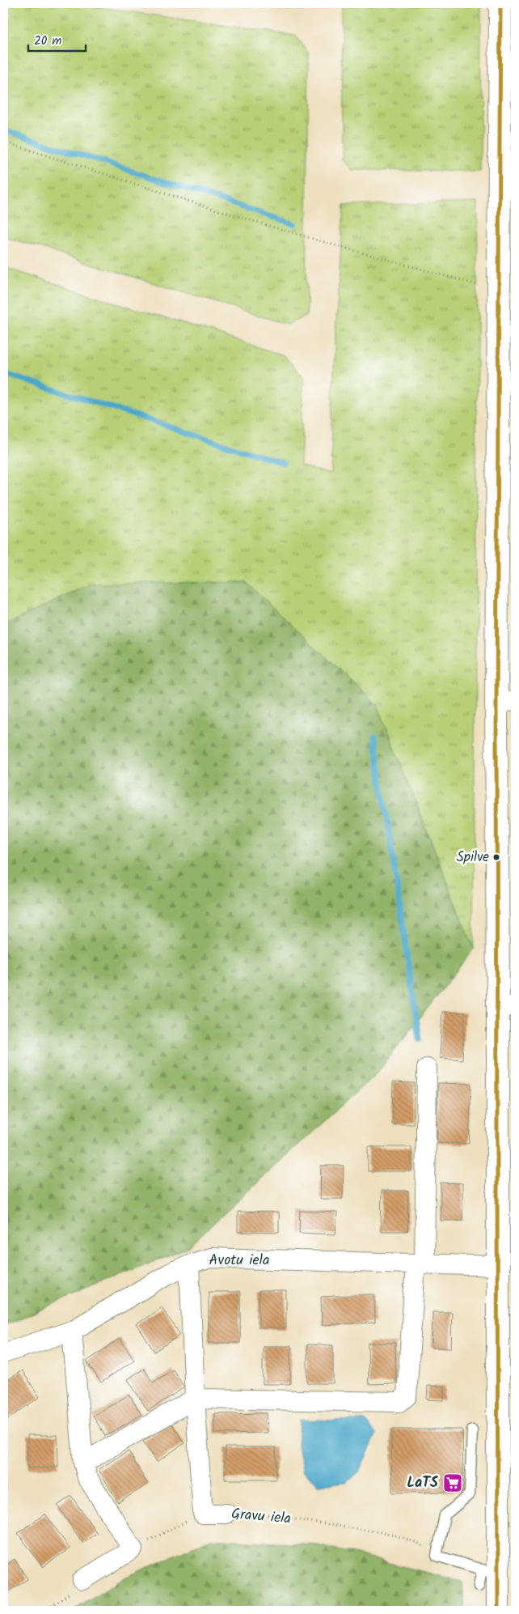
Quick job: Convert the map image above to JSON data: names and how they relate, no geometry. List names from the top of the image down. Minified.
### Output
{"streets":{"street":["Avotu iela","Gravu iela"]},"places":{"other":["Spilve"],"supermarket":["LaTS"]},"scale_bar":"20 m"}
